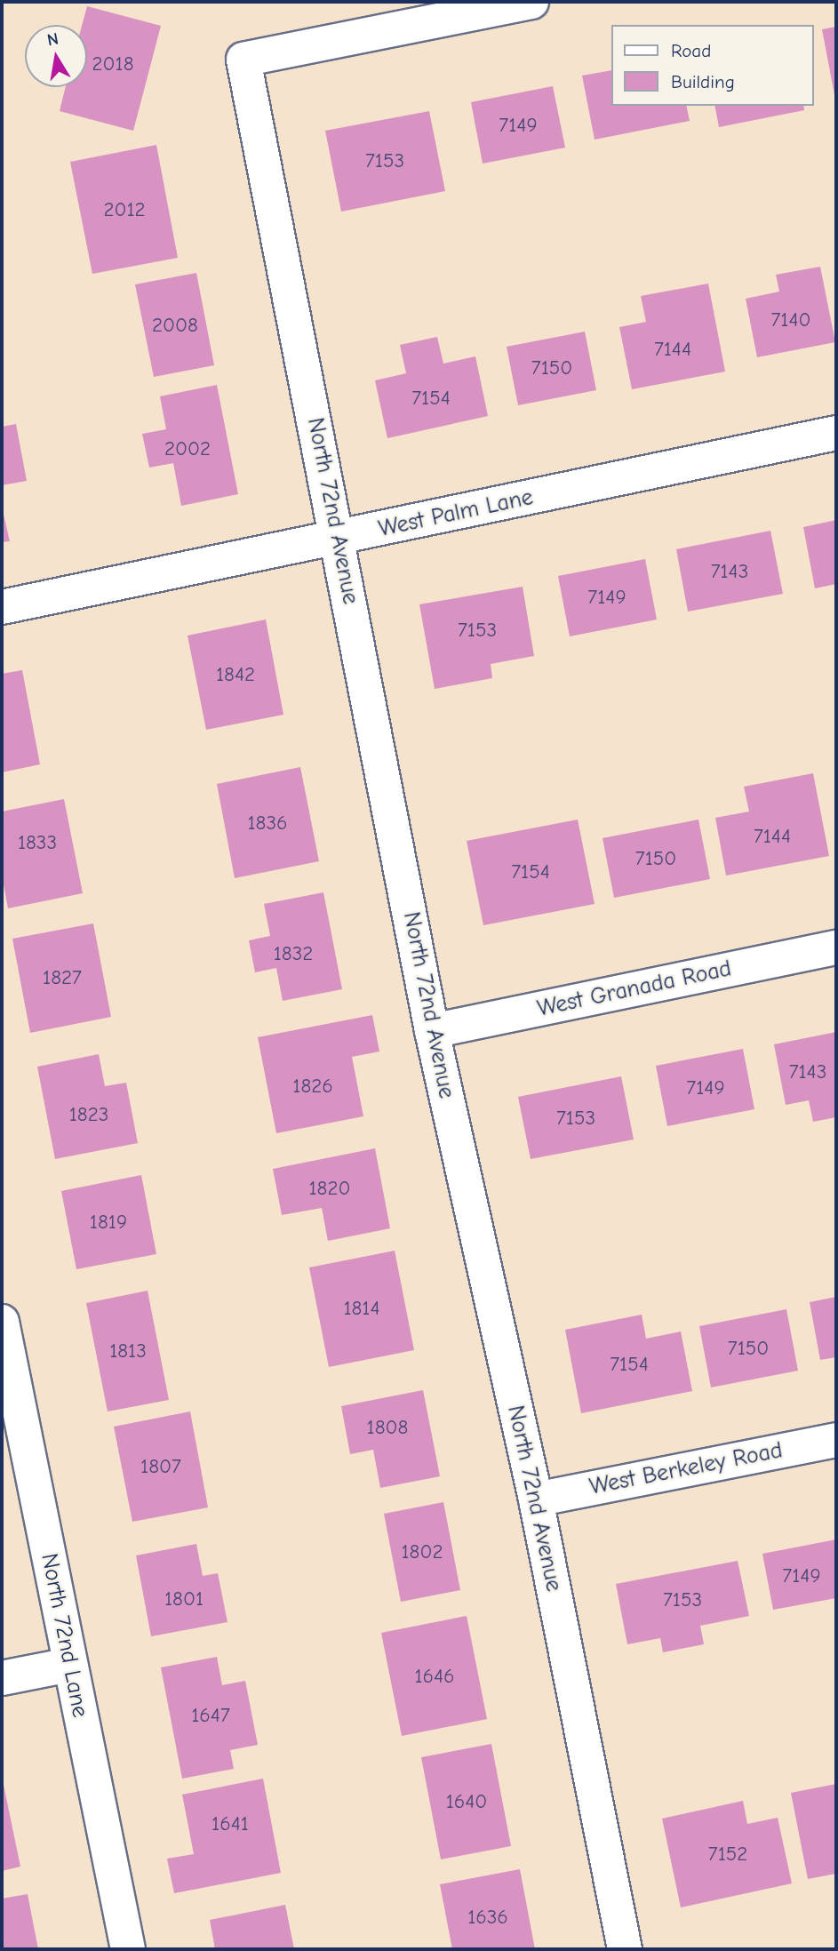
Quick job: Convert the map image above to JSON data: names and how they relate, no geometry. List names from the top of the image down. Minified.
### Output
{"streets":{"street":["North 72nd Avenue","West Palm Lane","West Granada Road","West Berkeley Road","North 72nd Lane"]},"crossings":[["North 72nd Avenue","West Palm Lane"],["North 72nd Avenue","West Granada Road"],["North 72nd Avenue","West Berkeley Road"]],"house_numbers":["2018","7149","7153","2012","7140","2008","7144","7150","7154","2002","7143","7149","7153","1842","1836","7144","1833","7150","7154","1832","1827","7143","1826","7149","1823","7153","1820","1819","1814","7150","1813","7154","1808","1807","1802","7149","1801","7153","1646","1647","1640","1641","7152","1636"],"legend":["Road","Building"],"north":"top"}
